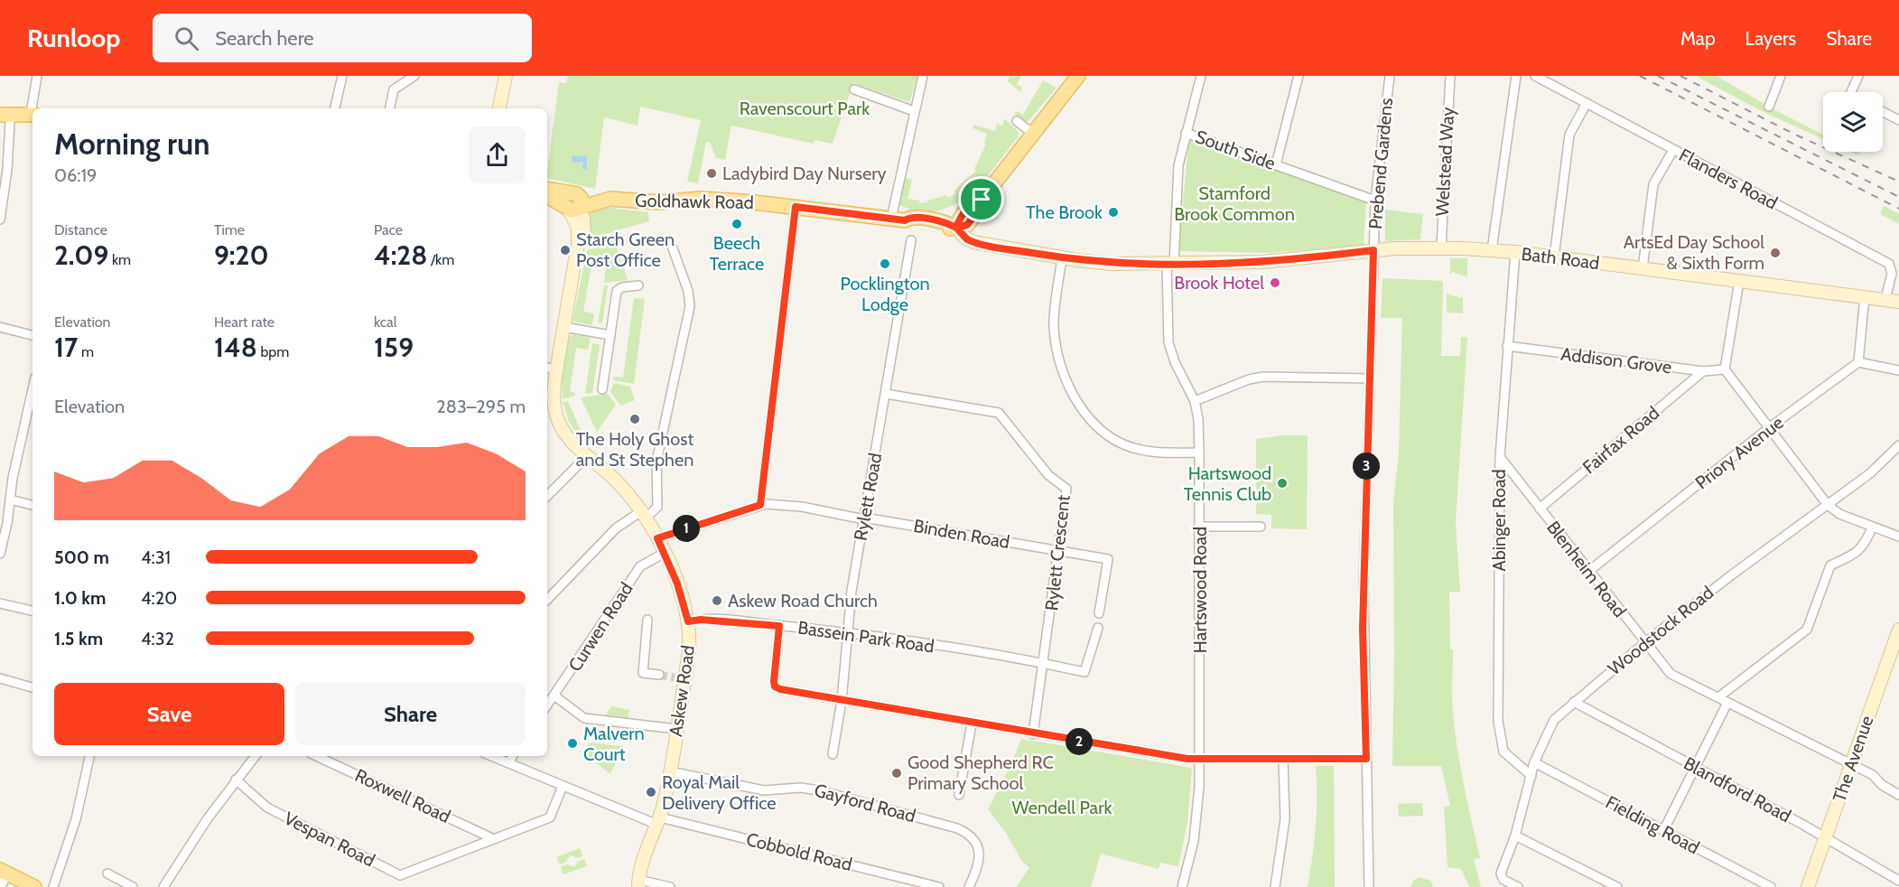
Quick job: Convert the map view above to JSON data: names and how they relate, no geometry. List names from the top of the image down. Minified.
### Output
{"streets":{"main road":["Goldhawk Road","Bath Road","Askew Road","The Avenue"],"street":["South Side","Welstead Way","Prebend Gardens","Flanders Road","Addison Grove","Fairfax Road","Priory Avenue","Rylett Road","Abinger Road","Binden Road","Rylett Crescent","Blenheim Road","Hartswood Road","Curwen Road","Woodstock Road","Bassein Park Road","Blandford Road","Roxwell Road","Gayford Road","Fielding Road","Vespan Road","Cobbold Road"]},"crossings":[["South Side","Prebend Gardens"],["South Side","Hartswood Road"],["Welstead Way","Bath Road"],["Prebend Gardens","Bath Road"],["Flanders Road","Bath Road"],["Goldhawk Road","Bath Road"],["Goldhawk Road","Askew Road"],["Bath Road","Abinger Road"],["Bath Road","Hartswood Road"],["Addison Grove","Fairfax Road"],["Addison Grove","Abinger Road"],["Fairfax Road","Blenheim Road"],["Priory Avenue","Blenheim Road"],["Rylett Road","Binden Road"],["Rylett Road","Rylett Crescent"],["Rylett Road","Bassein Park Road"],["Abinger Road","Blenheim Road"],["Abinger Road","Woodstock Road"],["Binden Road","Rylett Crescent"],["Binden Road","Askew Road"],["Rylett Crescent","Bassein Park Road"],["Blenheim Road","Woodstock Road"],["Blenheim Road","The Avenue"],["Curwen Road","Askew Road"],["Woodstock Road","Blandford Road"],["Woodstock Road","Fielding Road"],["Bassein Park Road","Askew Road"],["Askew Road","Gayford Road"],["Askew Road","Cobbold Road"],["The Avenue","Blandford Road"],["Roxwell Road","Vespan Road"],["Vespan Road","Cobbold Road"]],"parks":["Ravenscourt Park","Stamford Brook Common","Wendell Park"],"places":["Ladybird Day Nursery","The Brook","Beech Terrace","Starch Green Post Office","ArtsEd Day School & Sixth Form","Pocklington Lodge","Brook Hotel","The Holy Ghost and St Stephen","Hartswood Tennis Club","Askew Road Church","Malvern Court","Good Shepherd RC Primary School","Royal Mail Delivery Office"],"page":{"header":"Runloop","search":"Search here","nav":["Map","Layers","Share"],"heading":["Morning run","06:19"],"stats":[["Distance","2.09 km"],["Time","9:20"],["Pace","4:28 /km"],["Elevation","17 m"],["Heart rate","148 bpm"],["kcal","159"]],"chart":["Elevation","283–295 m"],"pins":["3","1","2"],"list":[{"name":"500 m","note":"4:31"},{"name":"1.0 km","note":"4:20"},{"name":"1.5 km","note":"4:32"}],"buttons":["Save","Share"]}}
